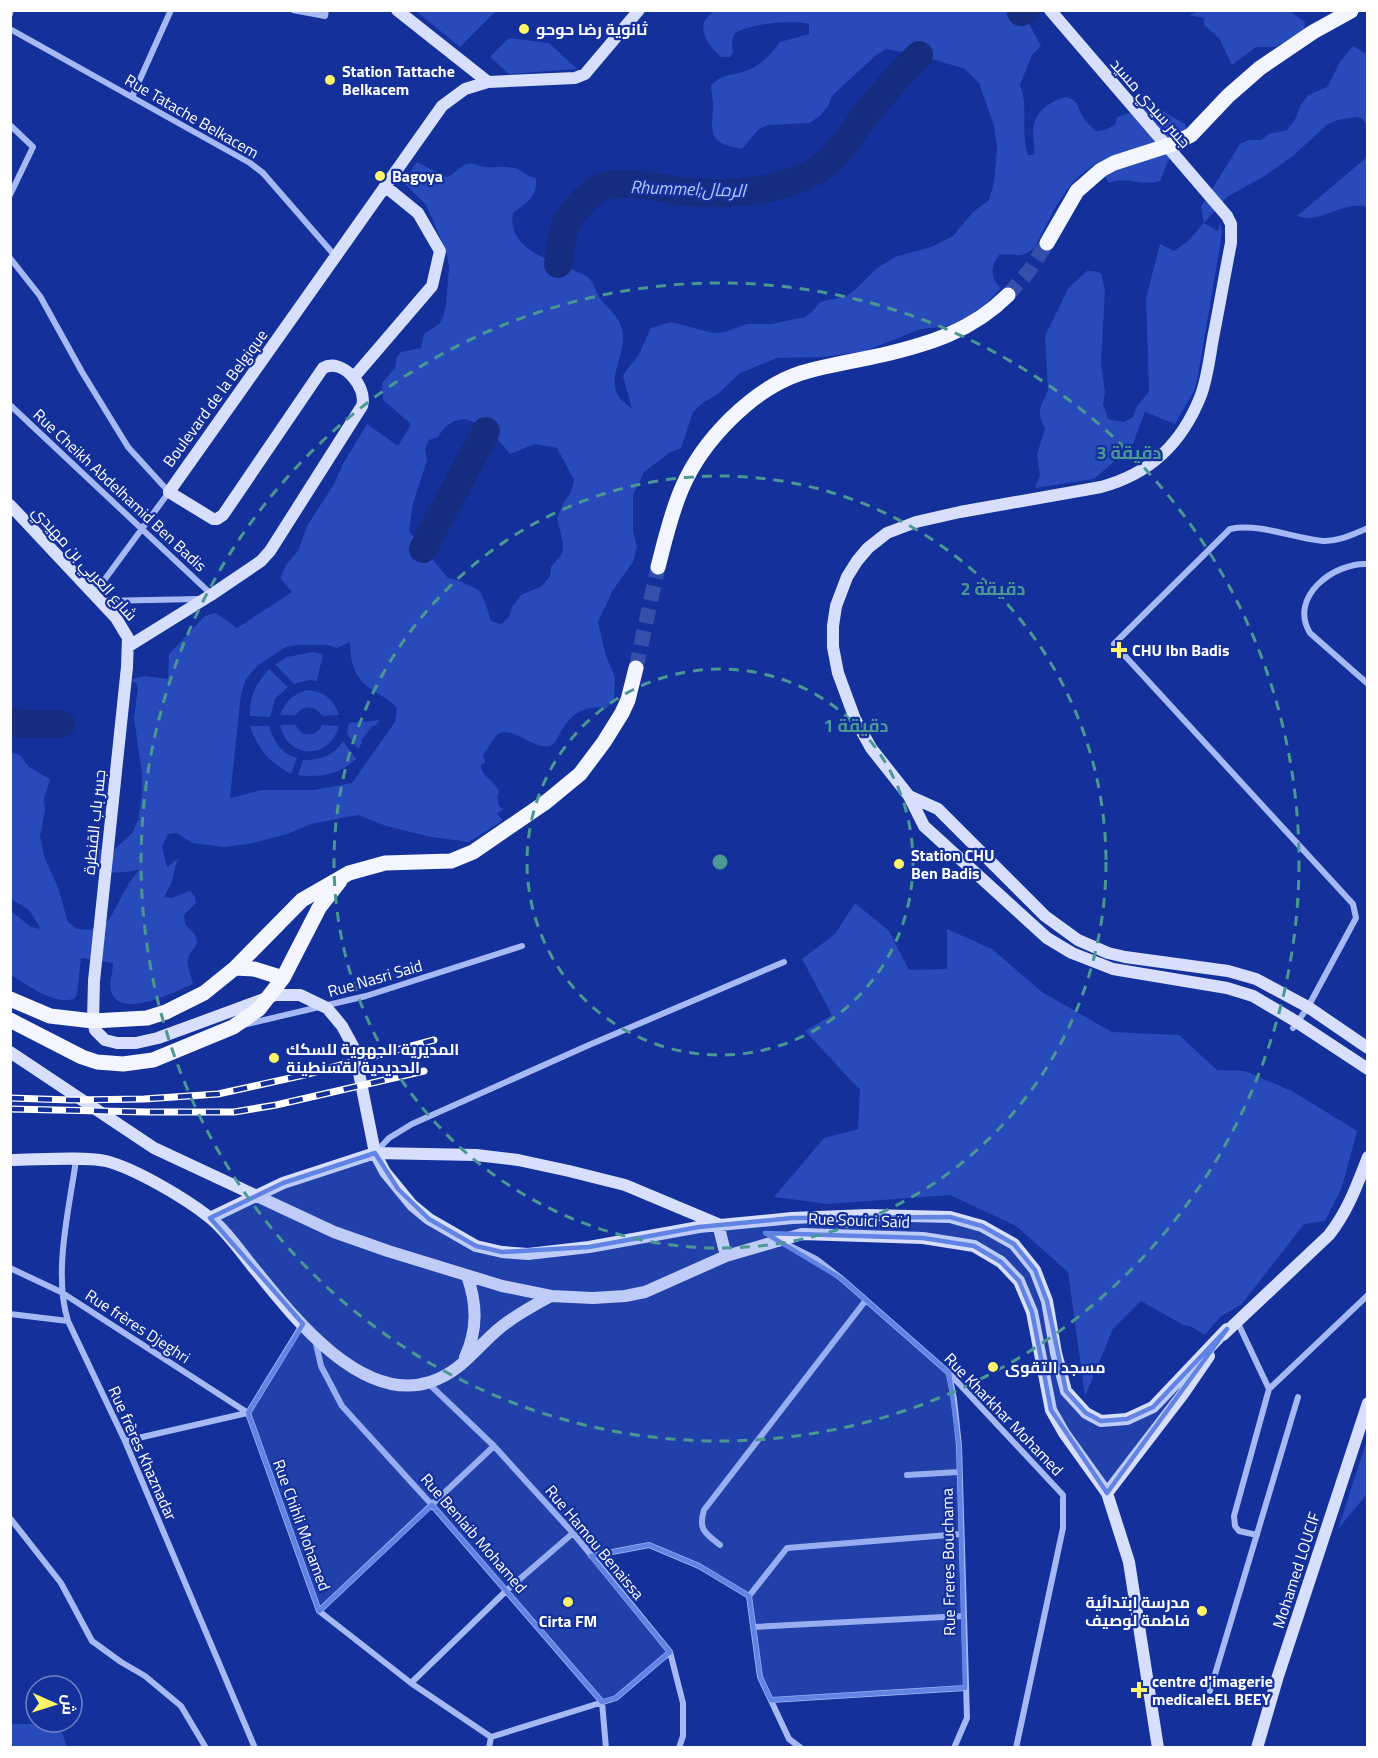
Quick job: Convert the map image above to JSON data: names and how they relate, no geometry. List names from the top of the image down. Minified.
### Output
{"streets":{"main road":["جسر سيدي مسيد","Boulevard de la Belgique","شارع العربي بن مهيدي","جسر باب القنطرة","Rue Souici Saïd","Mohamed LOUCIF"],"street":["Rue Tatache Belkacem","Rue Cheikh Abdelhamid Ben Badis","Rue Nasri Said","Rue frères Djeghri","Rue Kharkhar Mohamed","Rue frères Khaznadar","Rue Chihli Mohamed","Rue Benlaib Mohamed","Rue Hamou Benaissa","Rue Freres Bouchama"]},"crossings":[["Rue Tatache Belkacem","Boulevard de la Belgique"],["شارع العربي بن مهيدي","جسر باب القنطرة"],["Rue Souici Saïd","Rue Kharkhar Mohamed"],["Rue frères Djeghri","Rue frères Khaznadar"],["Rue frères Djeghri","Rue Chihli Mohamed"],["Rue Kharkhar Mohamed","Rue Freres Bouchama"]],"water":["Rhummel;الرمال"],"places":{"other":["ثانوية رضا حوحو","Station Tattache Belkacem","Bagoya","Station CHU Ben Badis","المديرية الجهوية للسكك الحديدية لقسنطينة","مسجد التقوى","Cirta FM","مدرسة ابتدائية فاطمة لوصيف"],"health":["CHU Ibn Badis","centre d'imagerie medicaleEL BEEY"]},"north":"right","rings":["3 دقيقة","2 دقيقة","1 دقيقة"]}
